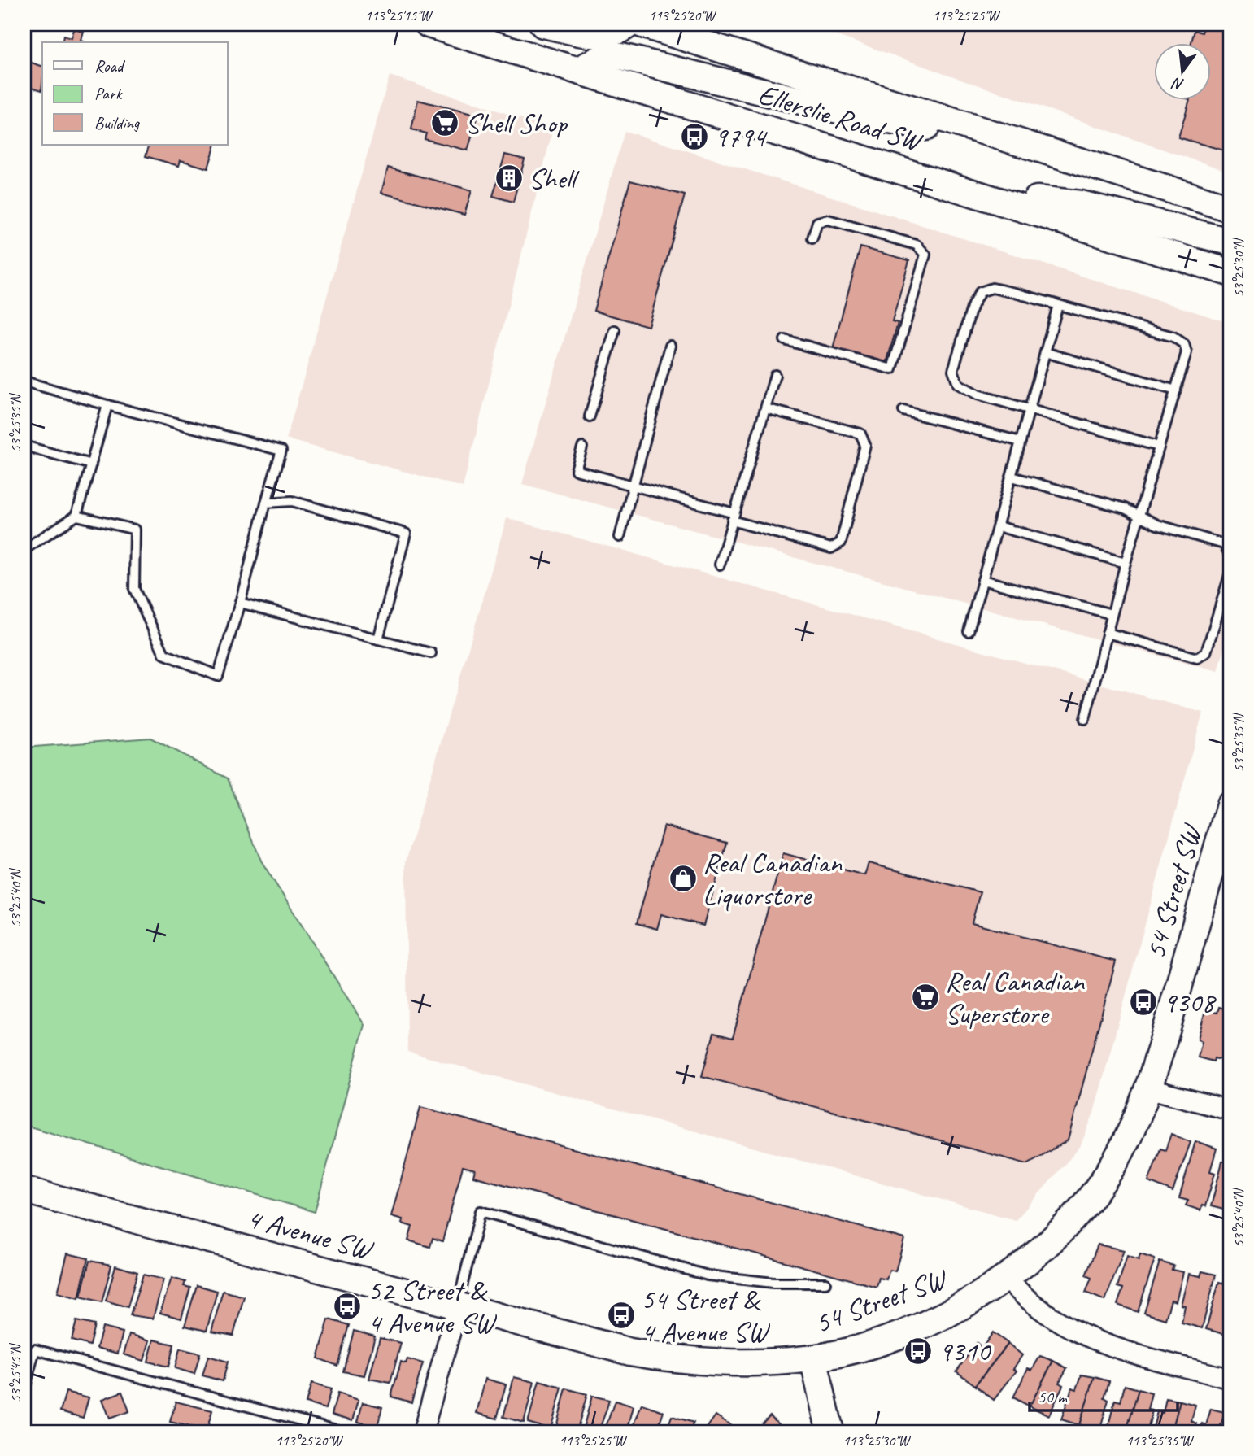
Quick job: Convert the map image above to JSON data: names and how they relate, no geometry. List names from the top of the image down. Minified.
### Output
{"streets":{"main road":["Ellerslie Road SW","54 Street SW","4 Avenue SW"]},"crossings":[["54 Street SW","4 Avenue SW"]],"places":{"supermarket":["Shell Shop","Real Canadian Superstore"],"bus stop":["9794","9308","52 Street & 4 Avenue SW","54 Street & 4 Avenue SW","9310"],"building":["Shell"],"shop":["Real Canadian Liquorstore"]},"legend":["Road","Park","Building"],"scale_bar":"50 m","north":"bottom","coordinates":["113°25'15\"W","113°25'20\"W","113°25'25\"W","53°25'30\"N","53°25'35\"N","53°25'40\"N","53°25'45\"N","113°25'30\"W","113°25'35\"W"]}
